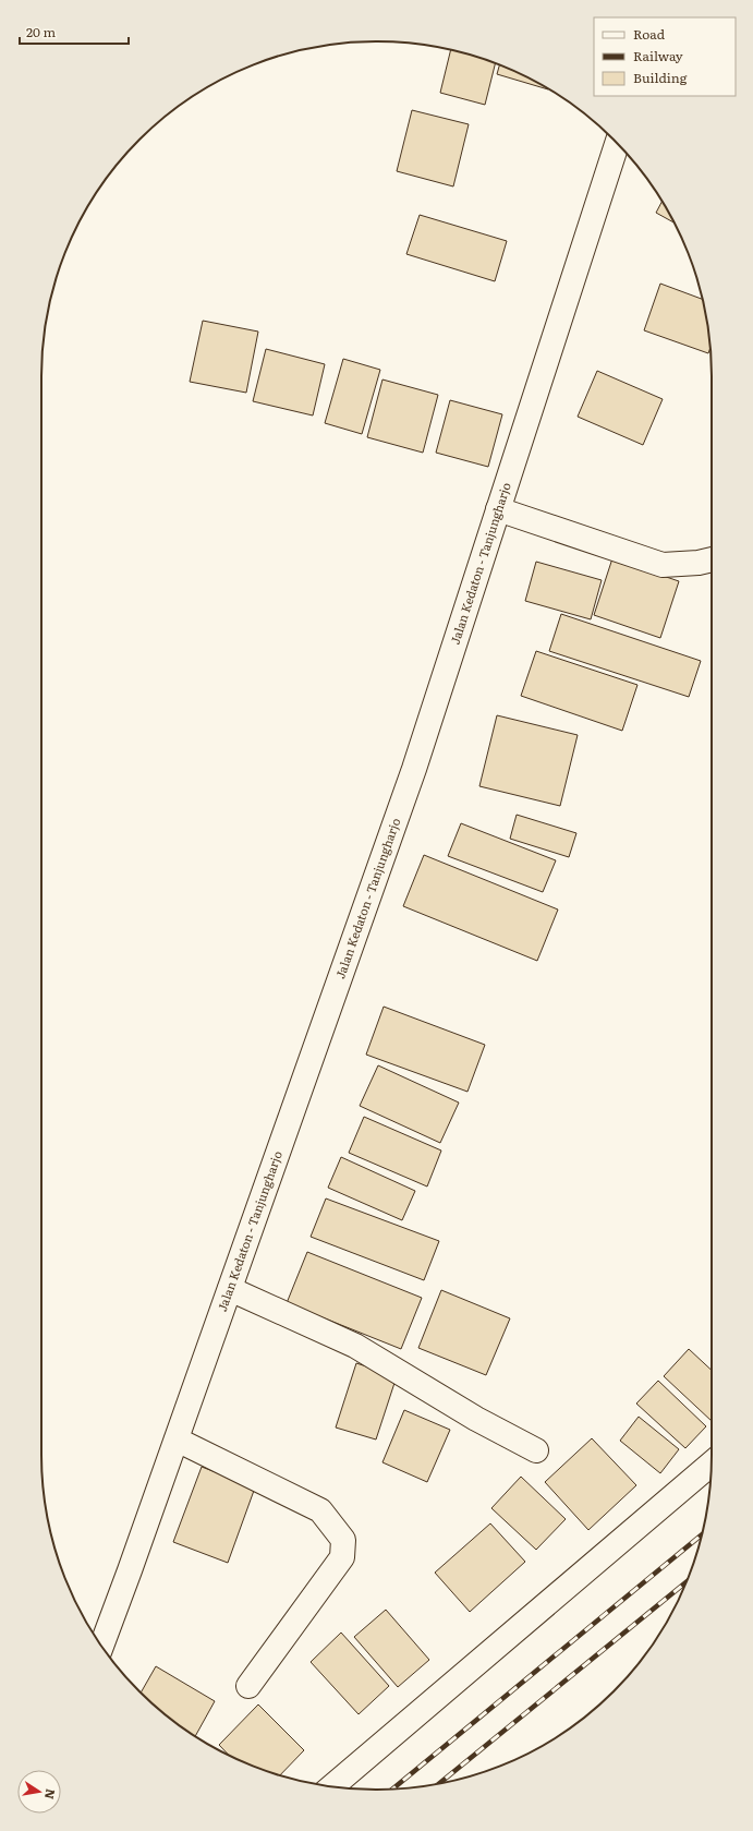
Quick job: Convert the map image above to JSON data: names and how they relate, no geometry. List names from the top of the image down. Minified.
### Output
{"streets":{"street":["Jalan Kedaton - Tanjungharjo"]},"legend":["Road","Railway","Building"],"scale_bar":"20 m","north":"right"}
